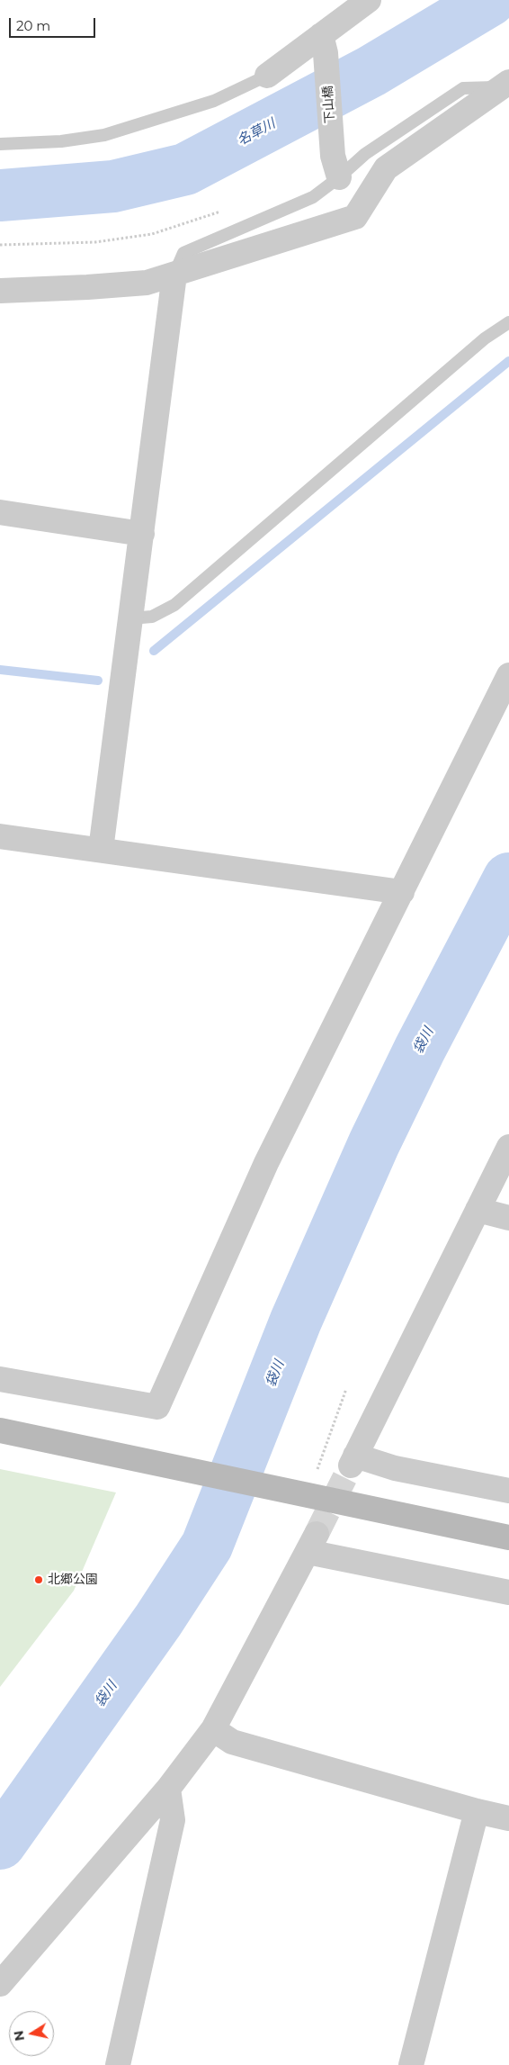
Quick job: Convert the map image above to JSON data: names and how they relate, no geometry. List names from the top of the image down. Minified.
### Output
{"streets":{"street":["下山橋"]},"water":["名草川","袋川"],"places":["北郷公園"],"scale_bar":"20 m","north":"left"}
